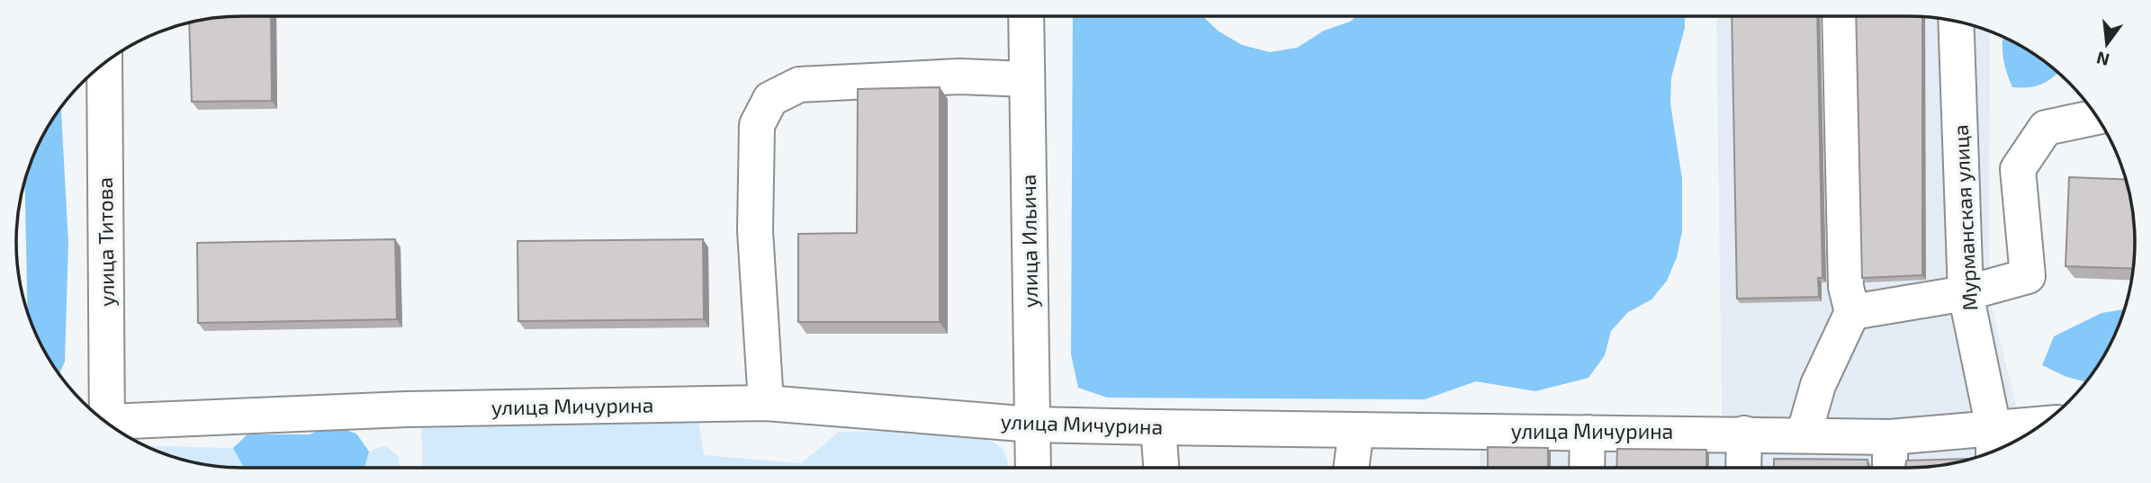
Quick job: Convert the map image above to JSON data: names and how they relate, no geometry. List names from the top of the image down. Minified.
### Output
{"streets":{"street":["Мурманская улица","улица Ильича","улица Титова","улица Мичурина"]},"crossings":[["Мурманская улица","улица Мичурина"],["улица Ильича","улица Мичурина"]],"north":"bottom"}
